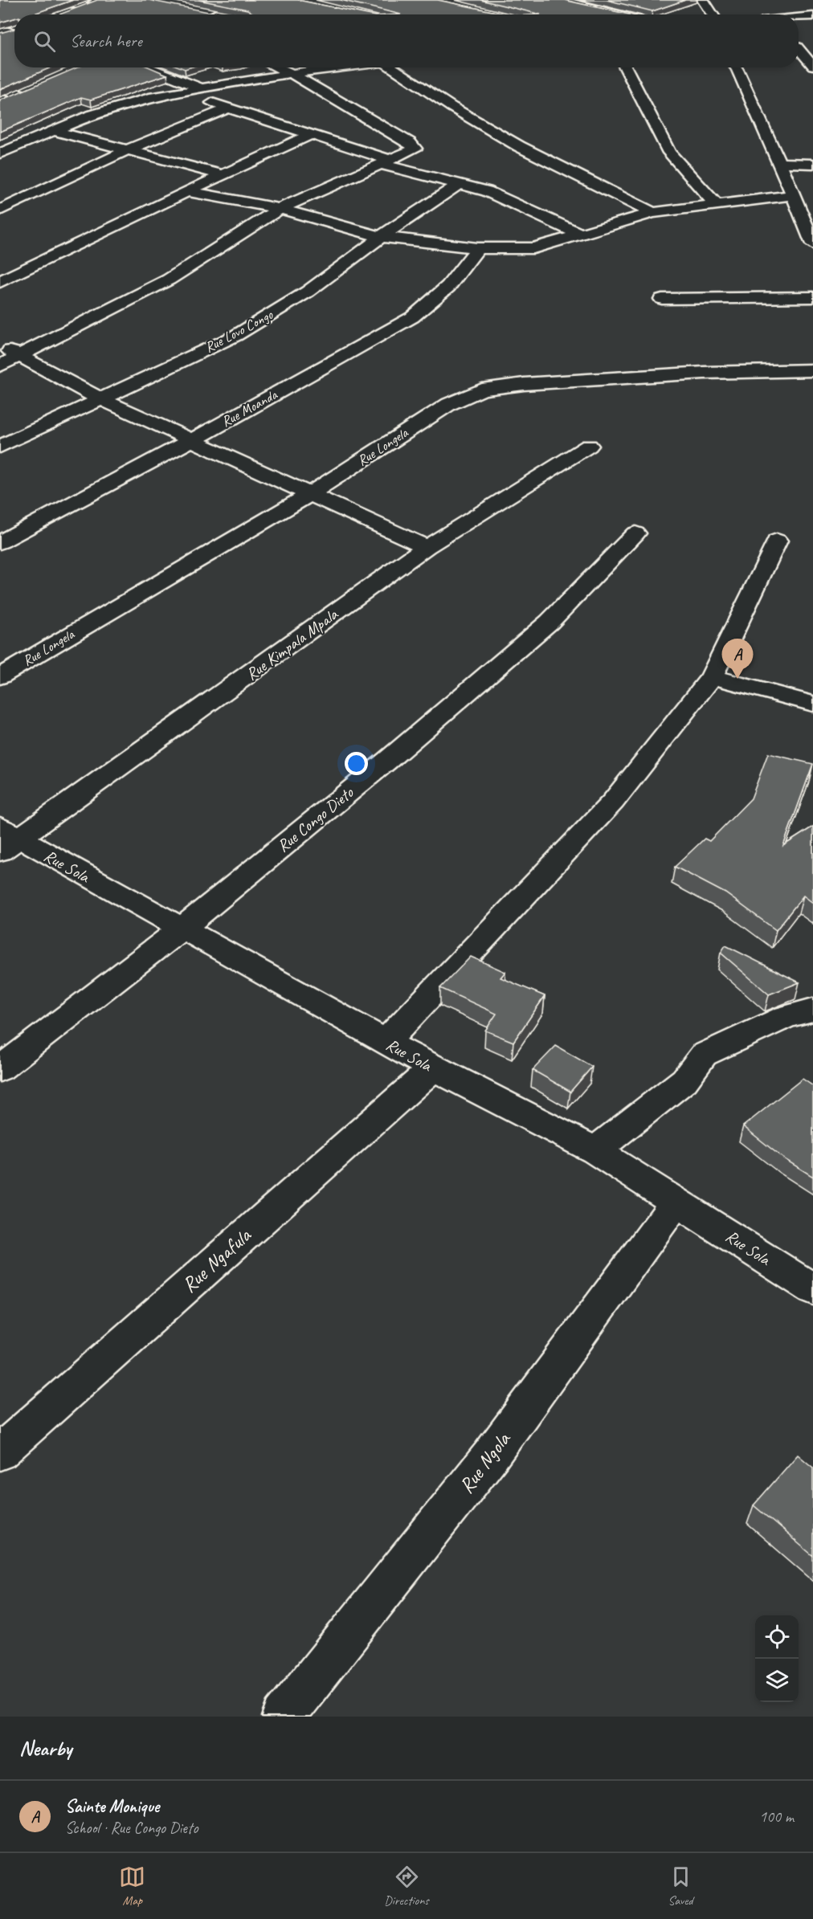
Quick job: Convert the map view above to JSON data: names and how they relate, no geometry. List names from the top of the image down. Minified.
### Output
{"streets":{"street":["Rue Lovo Congo","Rue Moanda","Rue Longela","Rue Kimpala Mpala","Rue Congo Dieto","Rue Sola","Rue Ngafula","Rue Ngola"]},"crossings":[["Rue Kimpala Mpala","Rue Sola"],["Rue Congo Dieto","Rue Sola"],["Rue Sola","Rue Ngafula"],["Rue Sola","Rue Ngola"]],"page":{"search":"Search here","pins":"A","heading":"Nearby","list":[{"mark":"A","name":"Sainte Monique","note":"School · Rue Congo Dieto","value":"100 m"}],"nav":["Map","Directions","Saved"]}}
